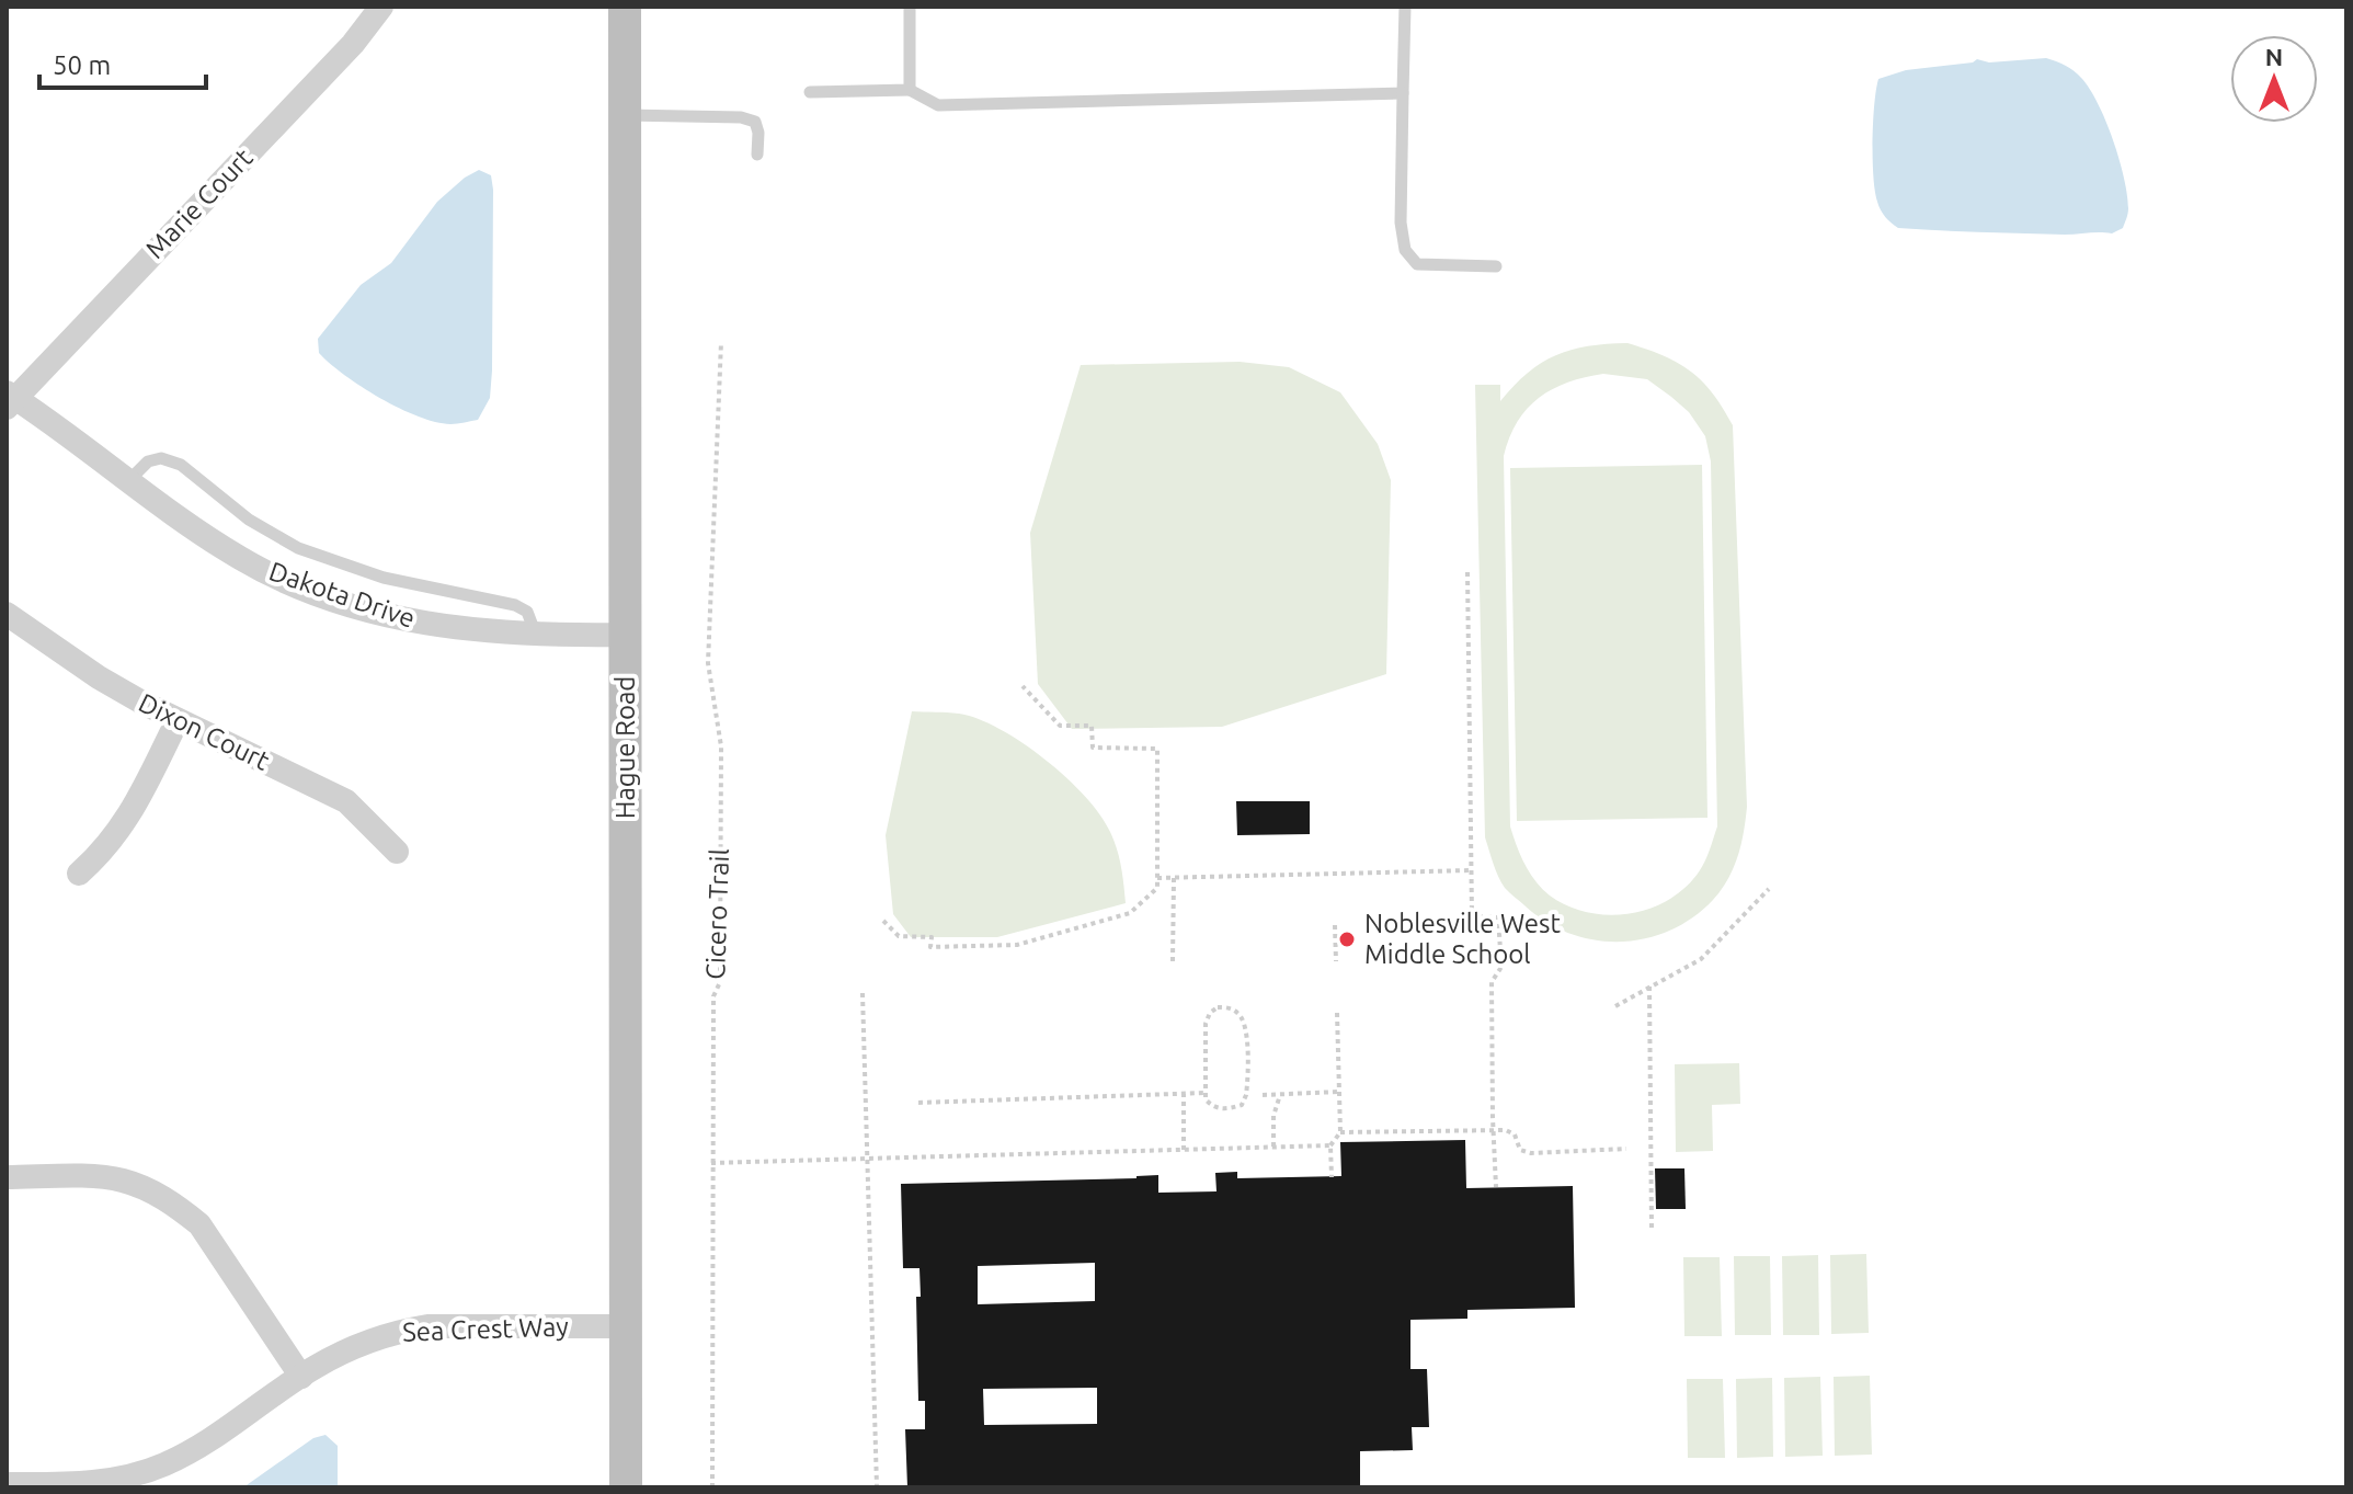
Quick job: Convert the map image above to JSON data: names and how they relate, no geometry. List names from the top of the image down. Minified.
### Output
{"streets":{"main road":["Hague Road"],"street":["Marie Court","Dakota Drive","Dixon Court","Sea Crest Way"],"path":["Cicero Trail"]},"crossings":[["Marie Court","Dakota Drive"],["Dakota Drive","Hague Road"],["Hague Road","Sea Crest Way"]],"places":["Noblesville West Middle School"],"scale_bar":"50 m","north":"top"}
